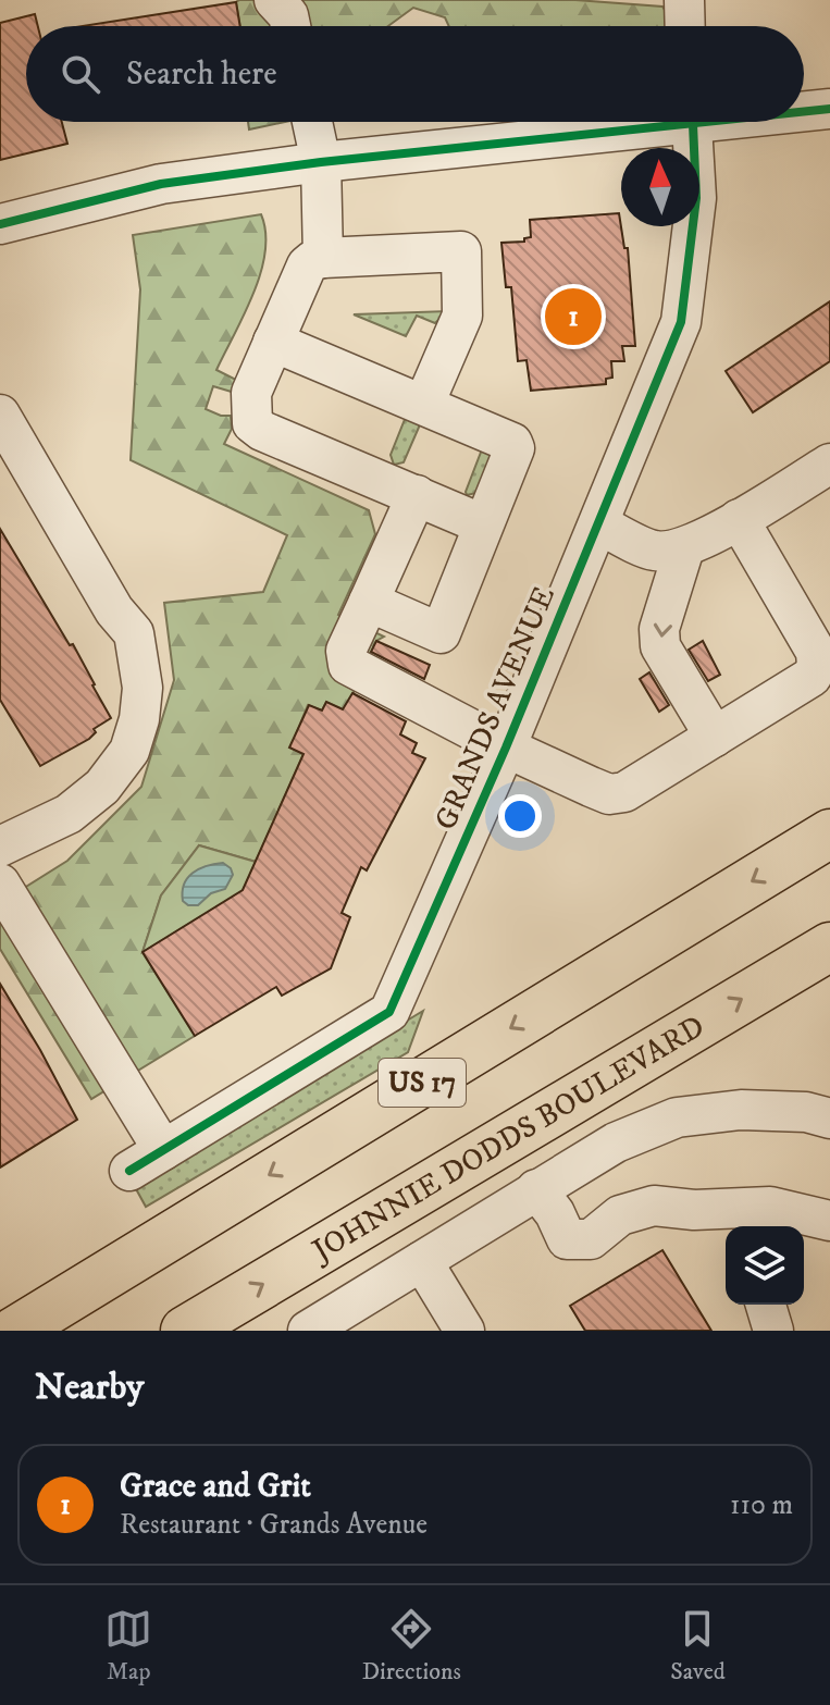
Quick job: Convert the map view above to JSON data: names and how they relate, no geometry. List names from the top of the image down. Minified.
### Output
{"streets":{"highway":["US 17","JOHNNIE DODDS BOULEVARD"],"street":["GRANDS AVENUE"]},"north":"top","page":{"search":"Search here","pins":"1","heading":"Nearby","list":[{"mark":"1","name":"Grace and Grit","note":"Restaurant · Grands Avenue","value":"110 m"}],"nav":["Map","Directions","Saved"]}}
